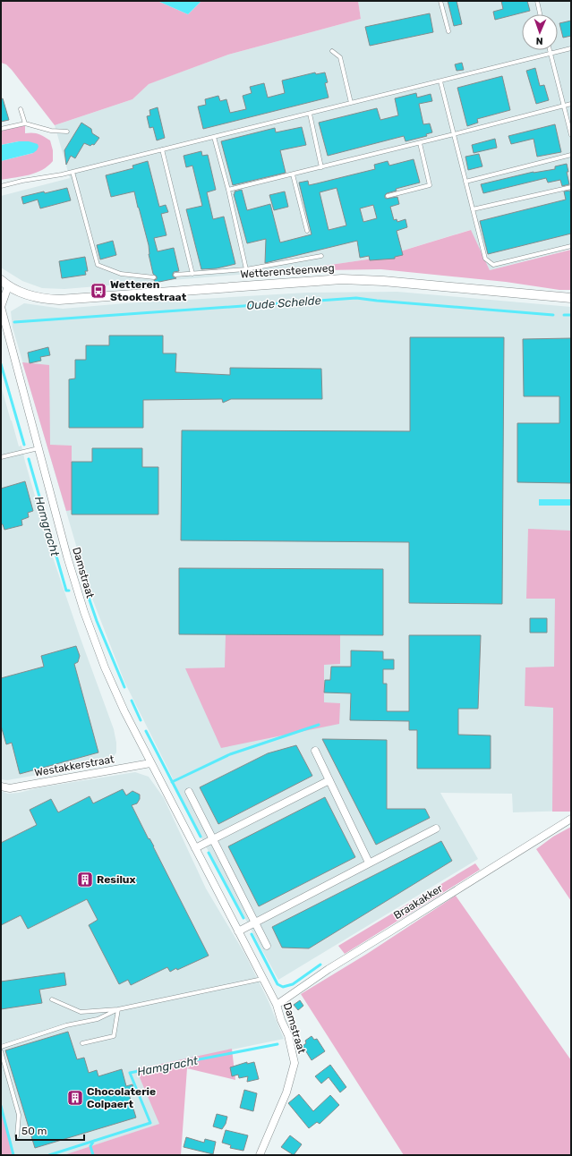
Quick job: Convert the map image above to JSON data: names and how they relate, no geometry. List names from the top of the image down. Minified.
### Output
{"streets":{"street":["Wetterensteenweg","Damstraat","Westakkerstraat","Braakakker"]},"crossings":[["Wetterensteenweg","Damstraat"],["Damstraat","Westakkerstraat"],["Damstraat","Braakakker"]],"water":["Oude Schelde","Hamgracht"],"places":{"bus stop":["Wetteren Stooktestraat"],"building":["Resilux","Chocolaterie Colpaert"]},"scale_bar":"50 m","north":"bottom"}
